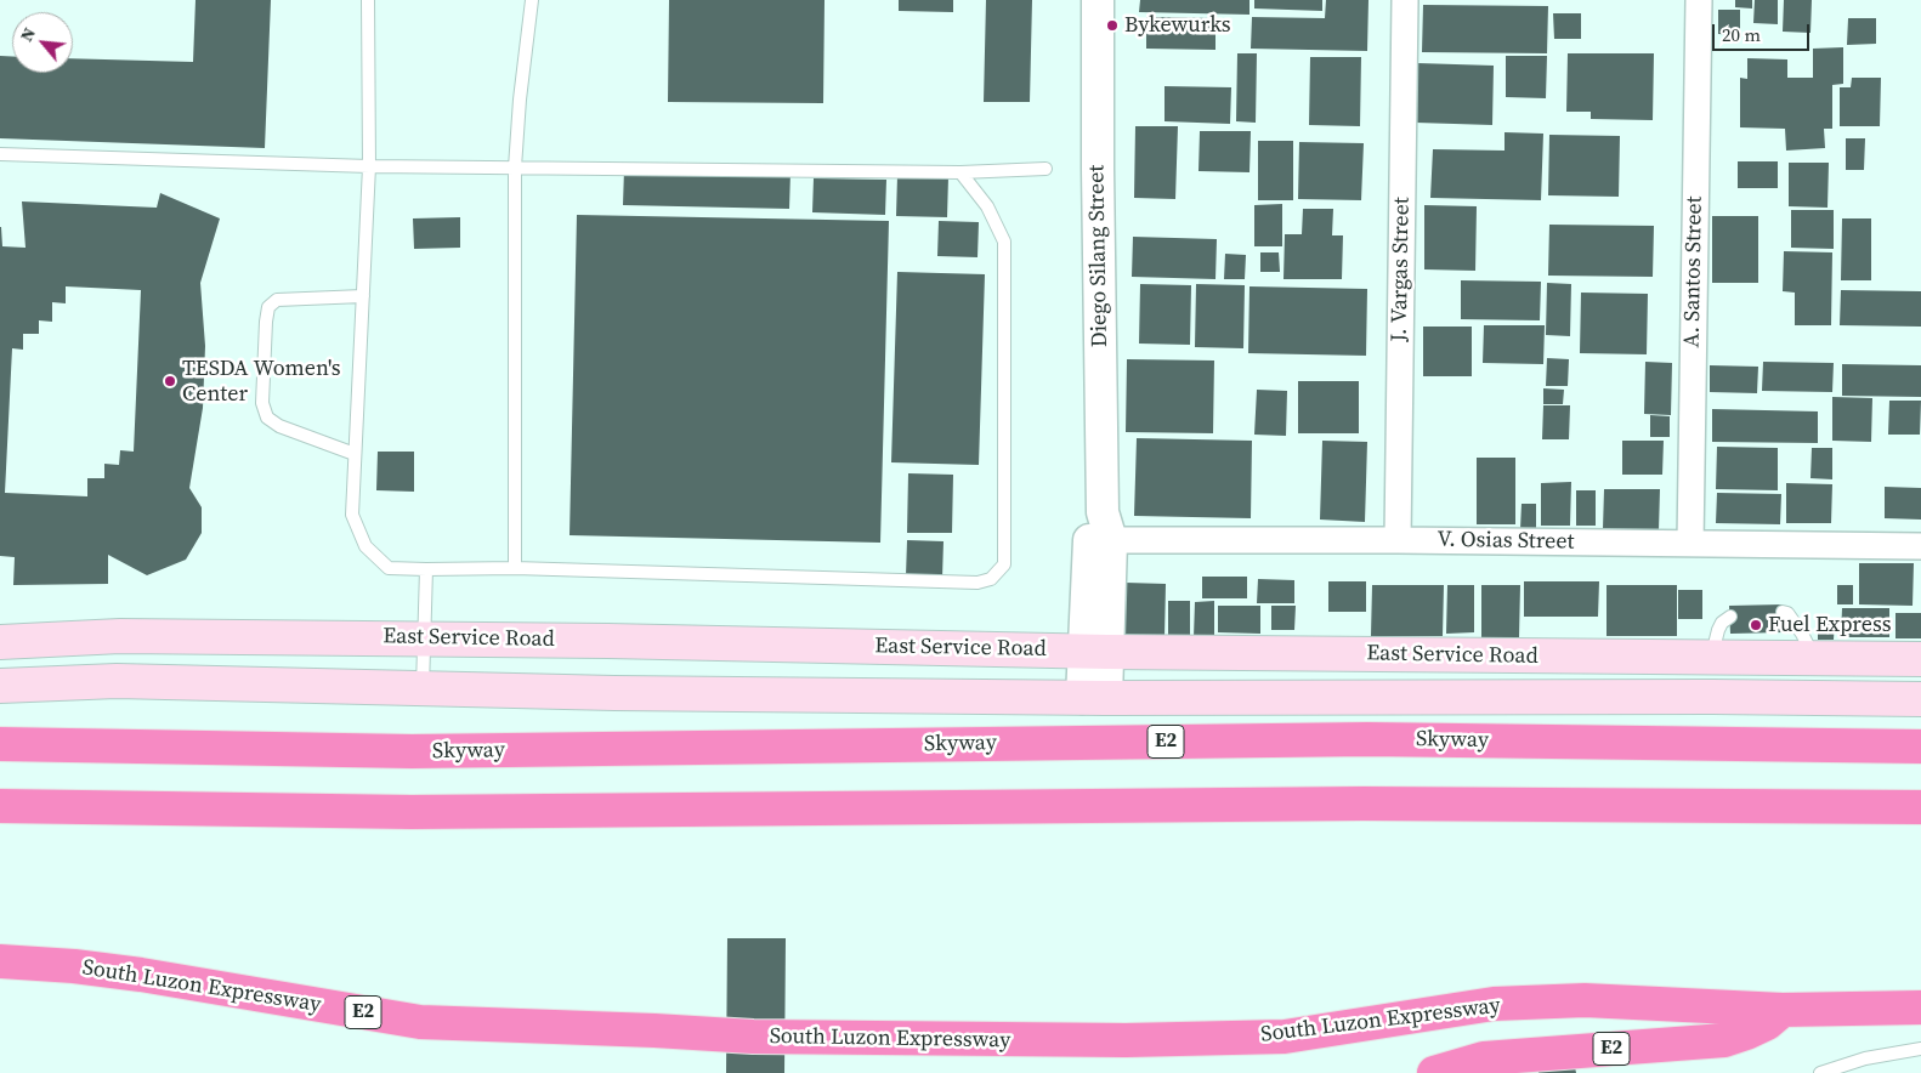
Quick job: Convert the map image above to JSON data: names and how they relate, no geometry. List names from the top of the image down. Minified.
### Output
{"streets":{"highway":["Skyway","E2","South Luzon Expressway"],"main road":["East Service Road"],"street":["Diego Silang Street","J. Vargas Street","A. Santos Street","V. Osias Street"]},"crossings":[["Diego Silang Street","V. Osias Street"],["Diego Silang Street","East Service Road"],["J. Vargas Street","V. Osias Street"],["A. Santos Street","V. Osias Street"],["E2","South Luzon Expressway"]],"places":["Bykewurks","TESDA Women's Center","Fuel Express"],"scale_bar":"20 m","north":"top left"}
